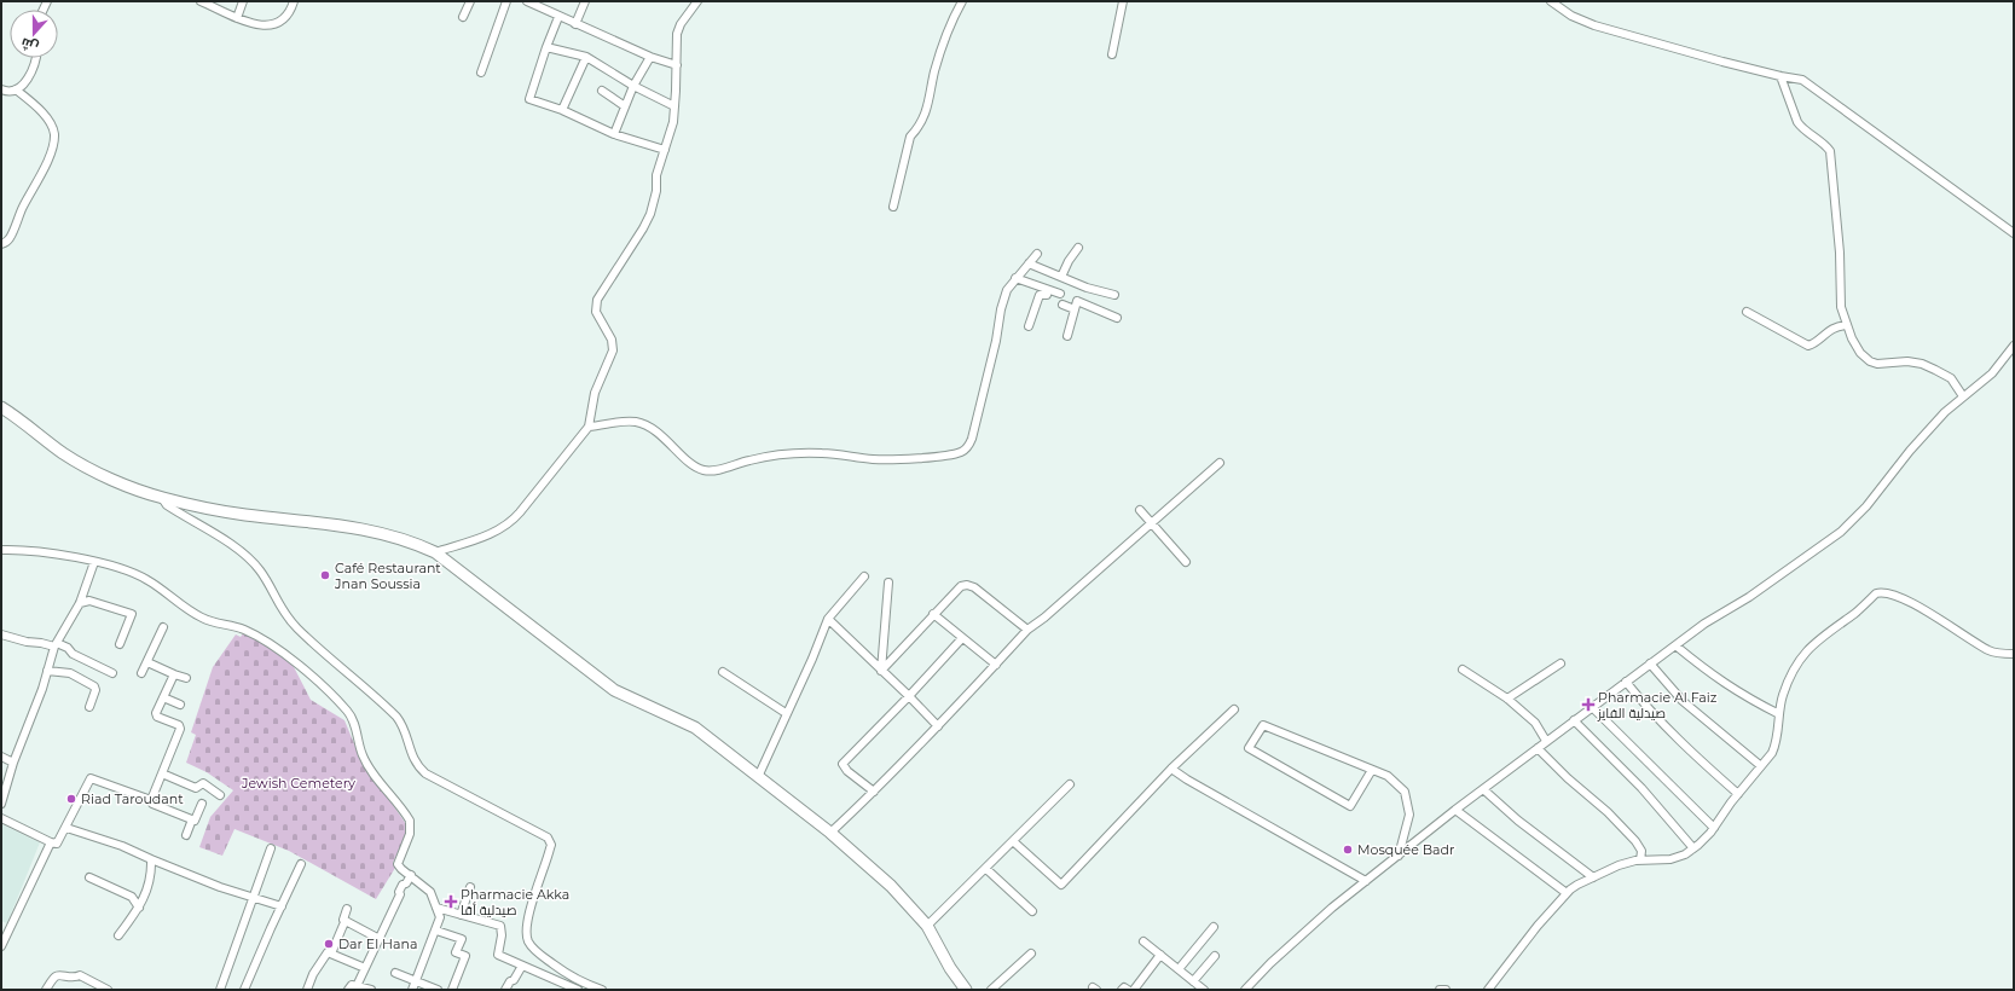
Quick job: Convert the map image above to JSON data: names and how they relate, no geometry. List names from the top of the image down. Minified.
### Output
{"parks":["Jewish Cemetery"],"places":{"other":["Café Restaurant Jnan Soussia","Riad Taroudant","Mosquée Badr","Dar El Hana"],"health":["Pharmacie Al Faiz صيدلية الفايز","Pharmacie Akka صيدلية أقا"]},"north":"bottom"}
